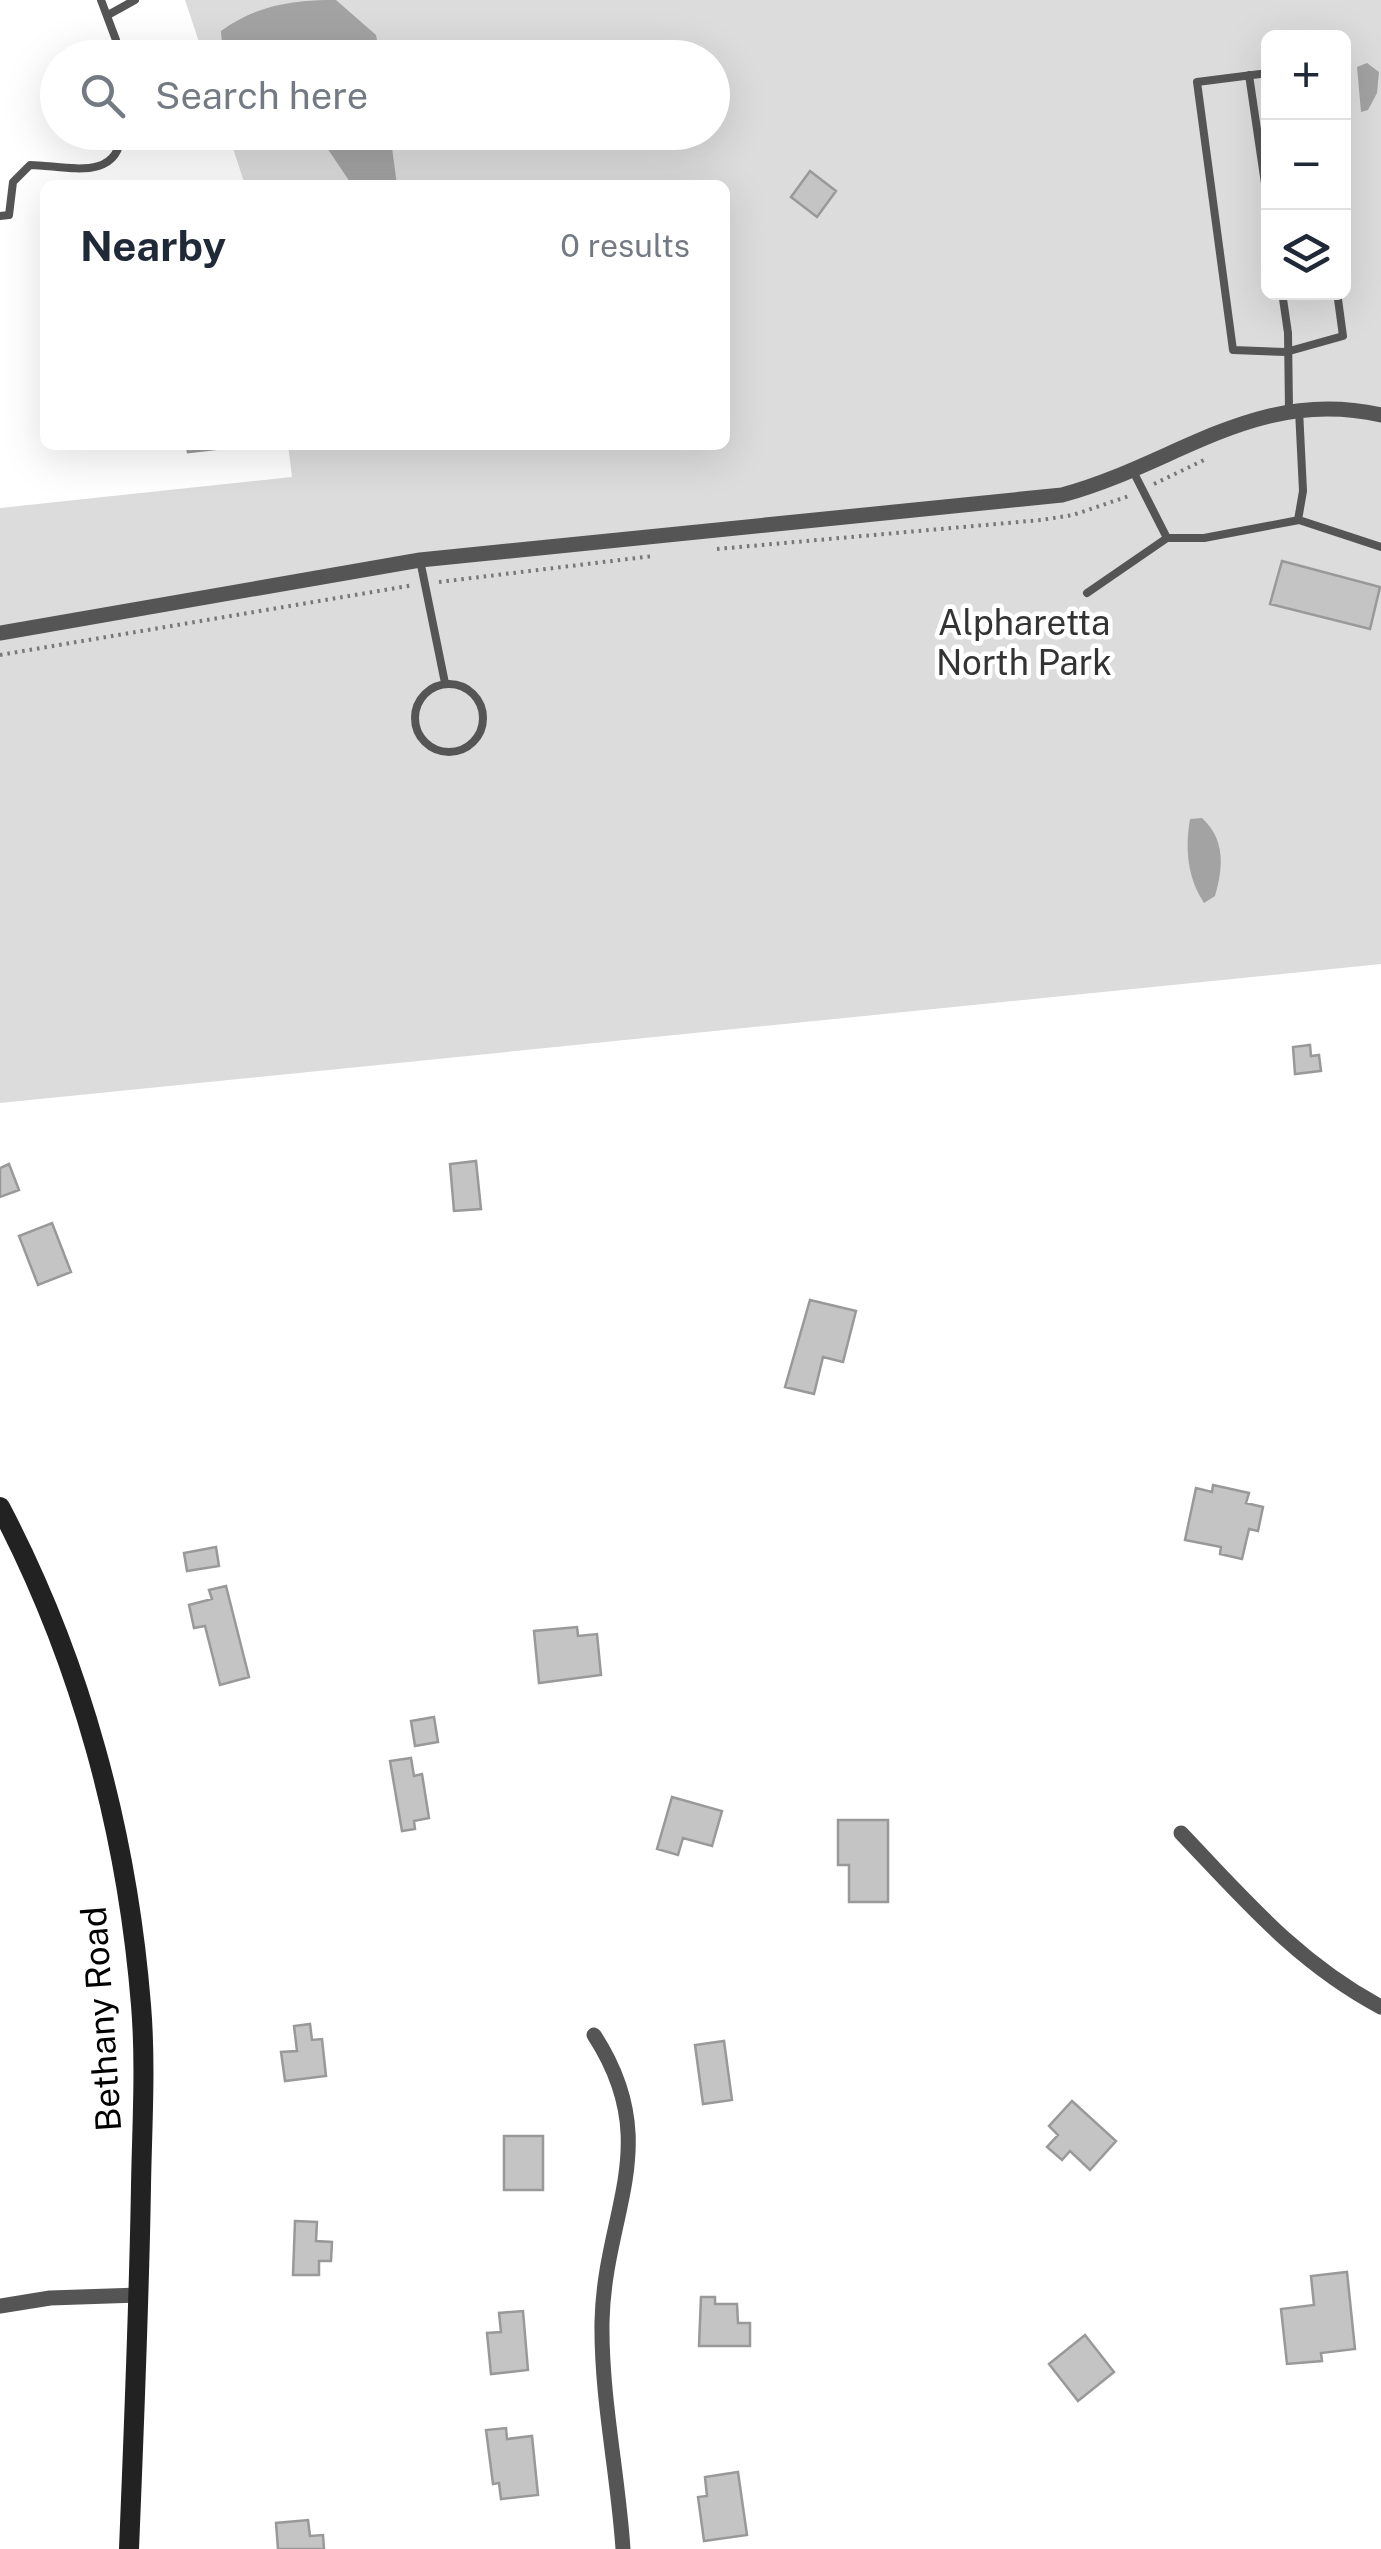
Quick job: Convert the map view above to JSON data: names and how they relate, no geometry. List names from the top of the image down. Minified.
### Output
{"streets":{"street":["Bethany Road"]},"parks":["Alpharetta North Park"],"page":{"map_buttons":["+","−"],"search":"Search here","heading":["Nearby","0 results"]}}
